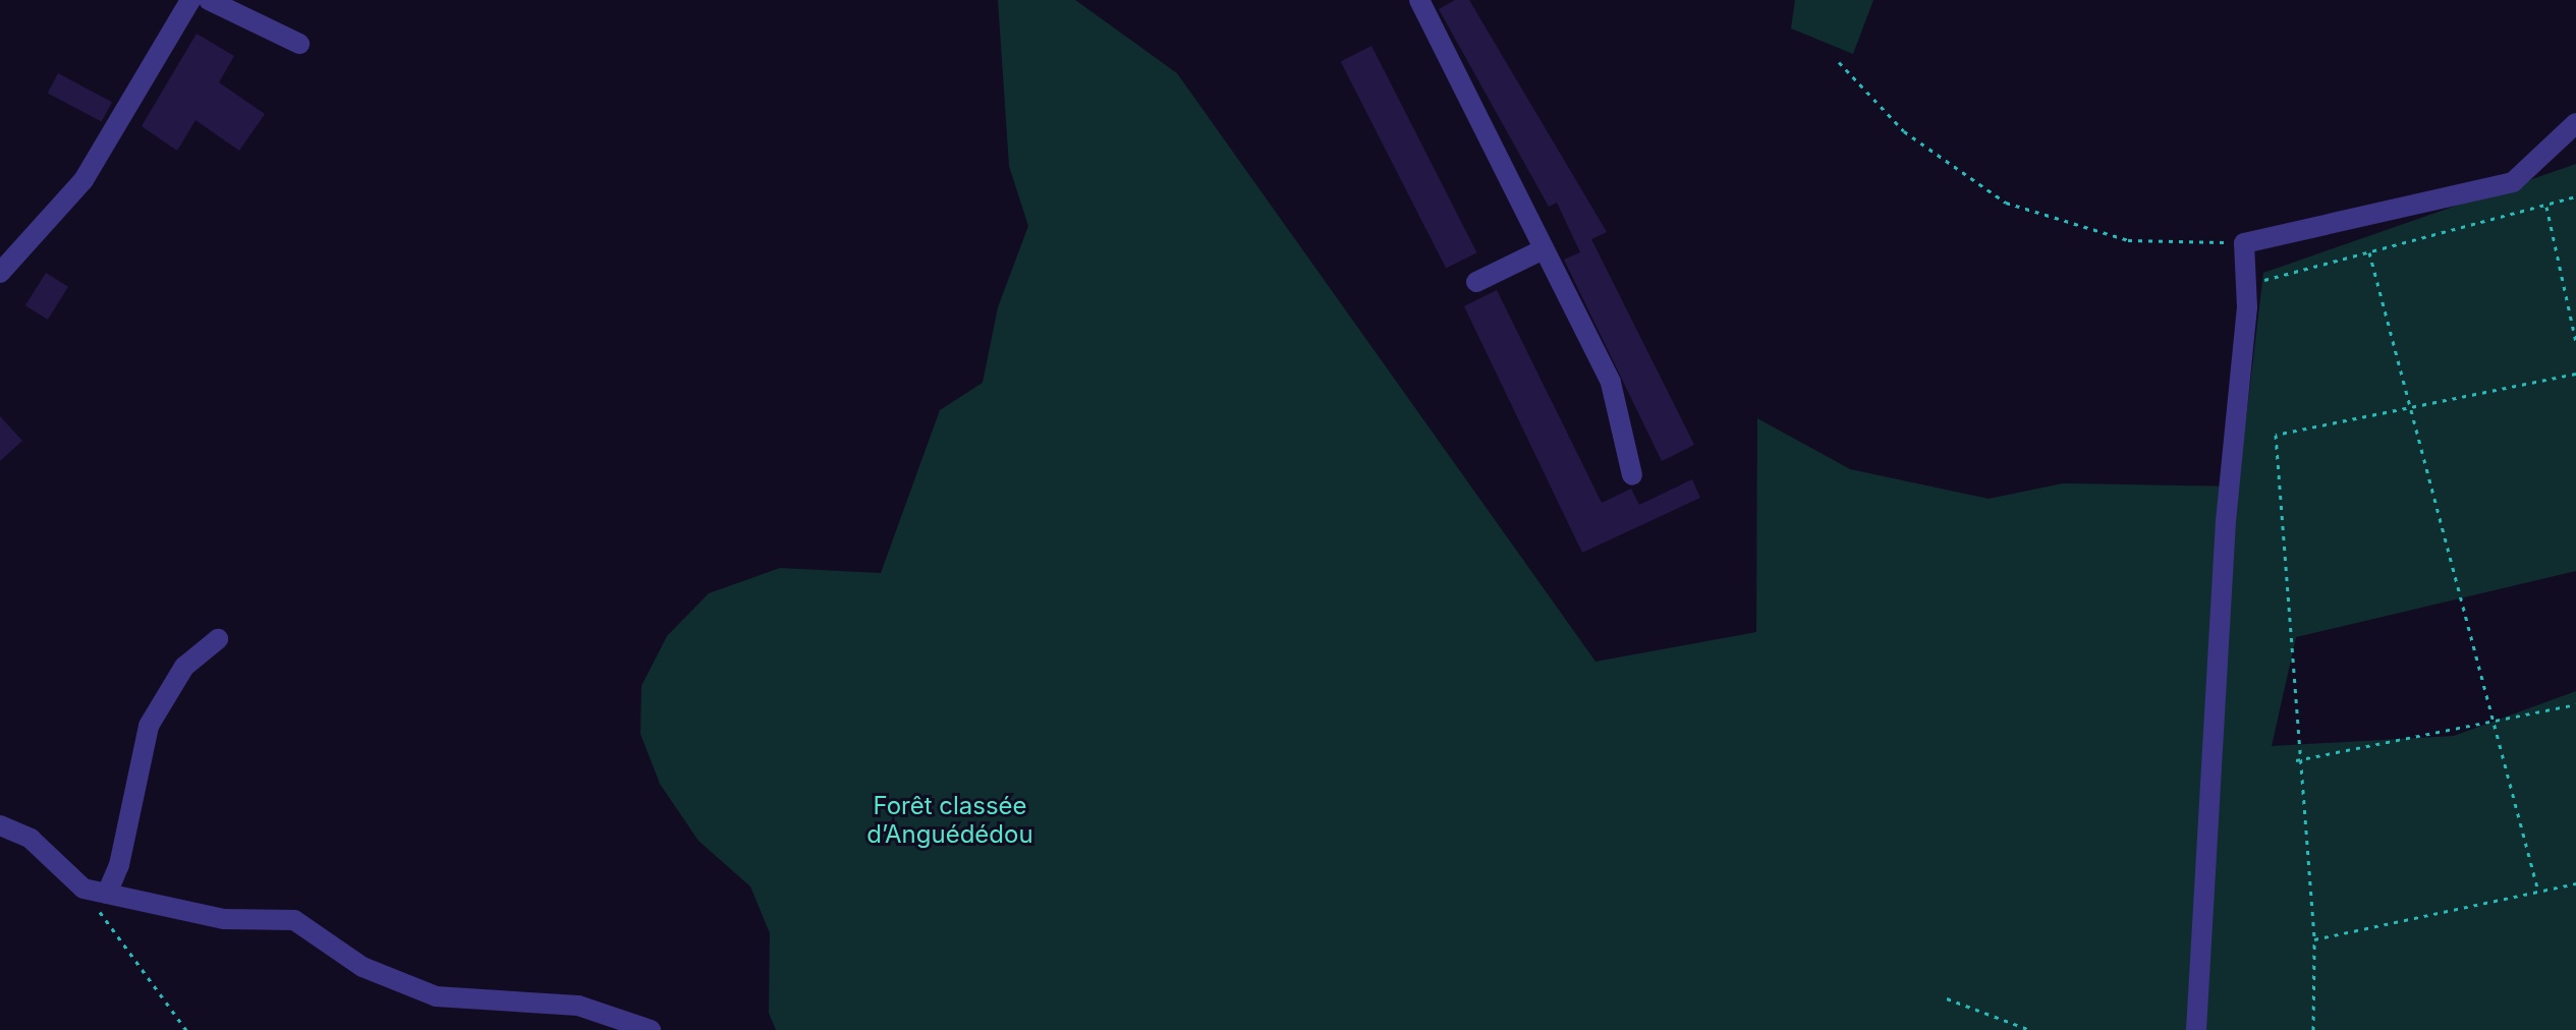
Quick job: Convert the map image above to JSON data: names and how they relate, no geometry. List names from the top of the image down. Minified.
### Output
{"parks":["Forêt classée d’Anguédédou"]}
